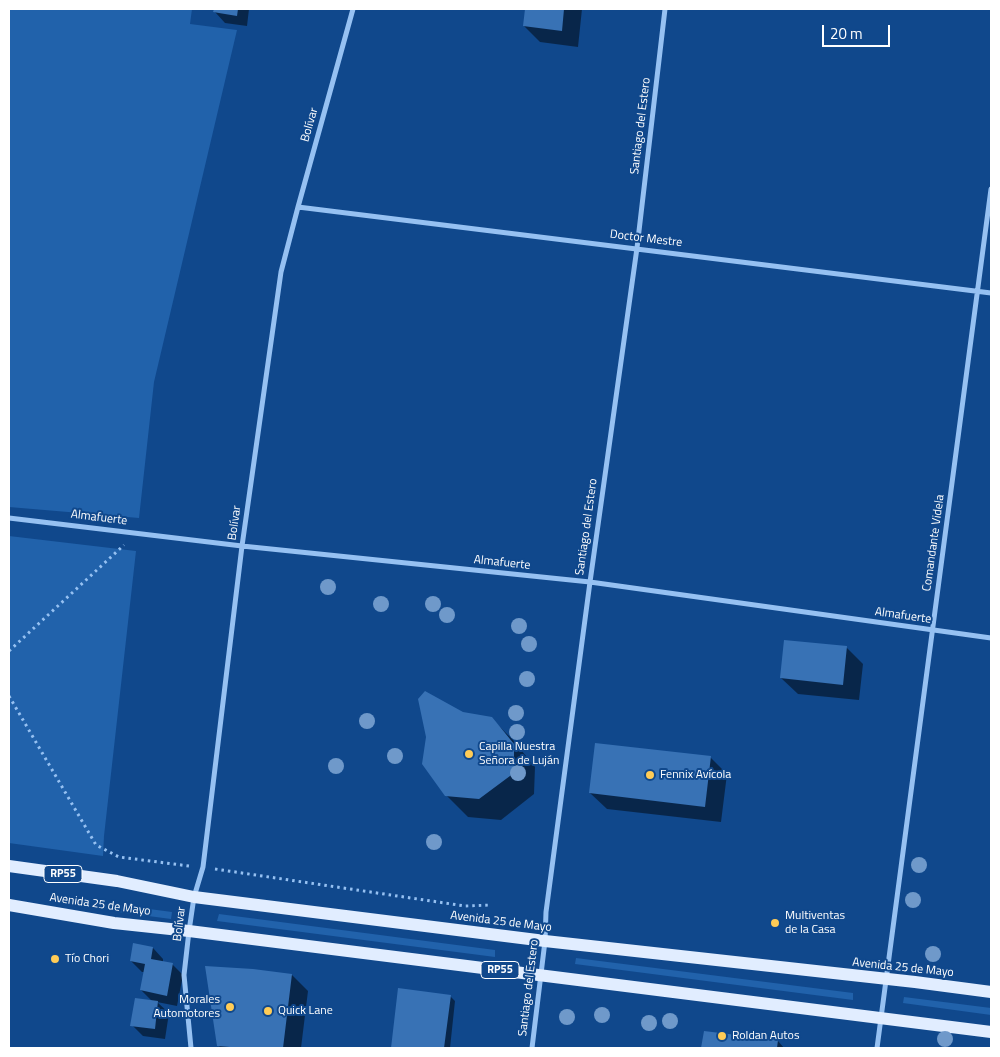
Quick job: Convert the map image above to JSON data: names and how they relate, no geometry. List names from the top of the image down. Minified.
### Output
{"streets":{"main road":["RP55","Avenida 25 de Mayo"],"street":["Bolívar","Santiago del Estero","Doctor Mestre","Almafuerte","Comandante Videla"]},"crossings":[["Bolívar","Doctor Mestre"],["Bolívar","Almafuerte"],["Bolívar","Avenida 25 de Mayo"],["Santiago del Estero","Doctor Mestre"],["Santiago del Estero","Almafuerte"],["Santiago del Estero","Avenida 25 de Mayo"],["Doctor Mestre","Comandante Videla"],["Almafuerte","Comandante Videla"],["Comandante Videla","Avenida 25 de Mayo"]],"places":["Capilla Nuestra Señora de Luján","Fennix Avícola","Multiventas de la Casa","Tío Chori","Morales Automotores","Quick Lane","Roldan Autos"],"scale_bar":"20 m"}
